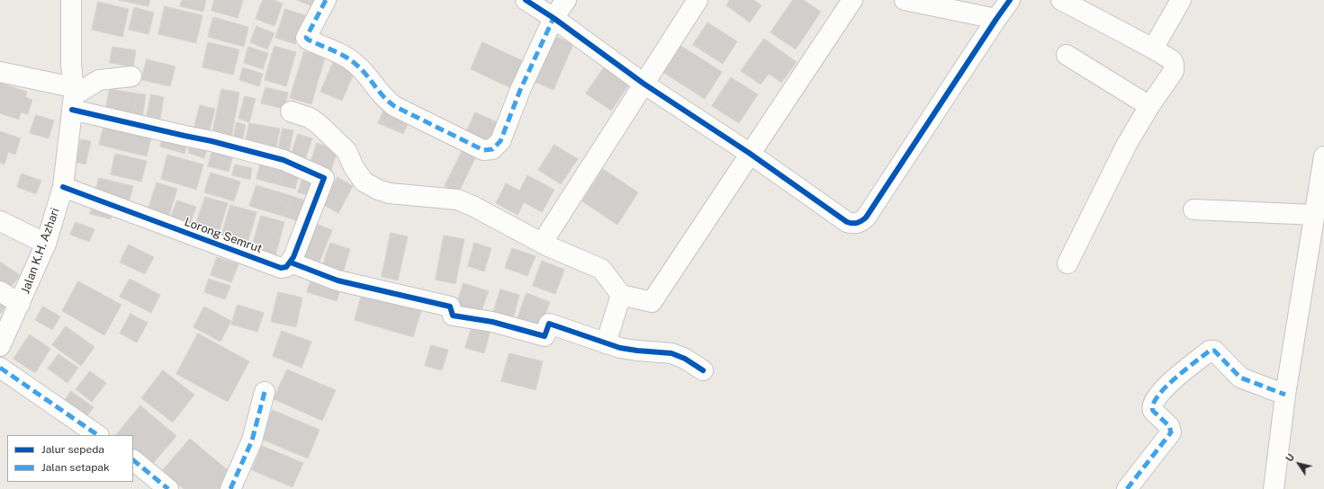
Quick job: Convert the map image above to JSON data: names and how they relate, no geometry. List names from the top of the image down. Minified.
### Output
{"streets":{"street":["Lorong Semrut","Jalan K.H. Azhari"]},"crossings":[["Lorong Semrut","Jalan K.H. Azhari"]],"legend":["Jalur sepeda","Jalan setapak"],"north":"top left"}
